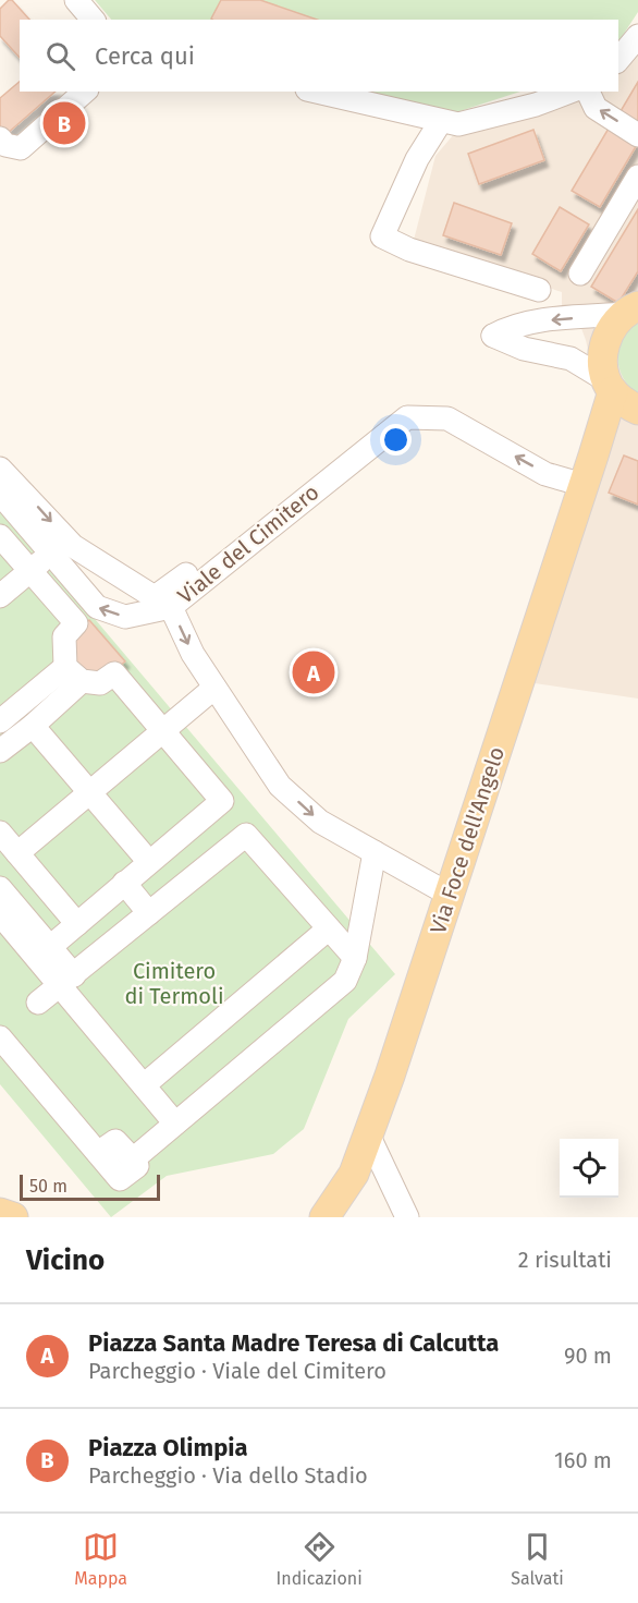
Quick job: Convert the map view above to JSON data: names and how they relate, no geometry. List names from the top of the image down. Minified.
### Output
{"streets":{"main road":["Via Foce dell'Angelo"],"street":["Viale del Cimitero"]},"crossings":[["Viale del Cimitero","Via Foce dell'Angelo"]],"parks":["Cimitero di Termoli"],"scale_bar":"50 m","page":{"search":"Cerca qui","pins":["B","A"],"scale":"50 m","heading":["Vicino","2 risultati"],"list":[{"mark":"A","name":"Piazza Santa Madre Teresa di Calcutta","note":"Parcheggio · Viale del Cimitero","value":"90 m"},{"mark":"B","name":"Piazza Olimpia","note":"Parcheggio · Via dello Stadio","value":"160 m"}],"nav":["Mappa","Indicazioni","Salvati"]}}
